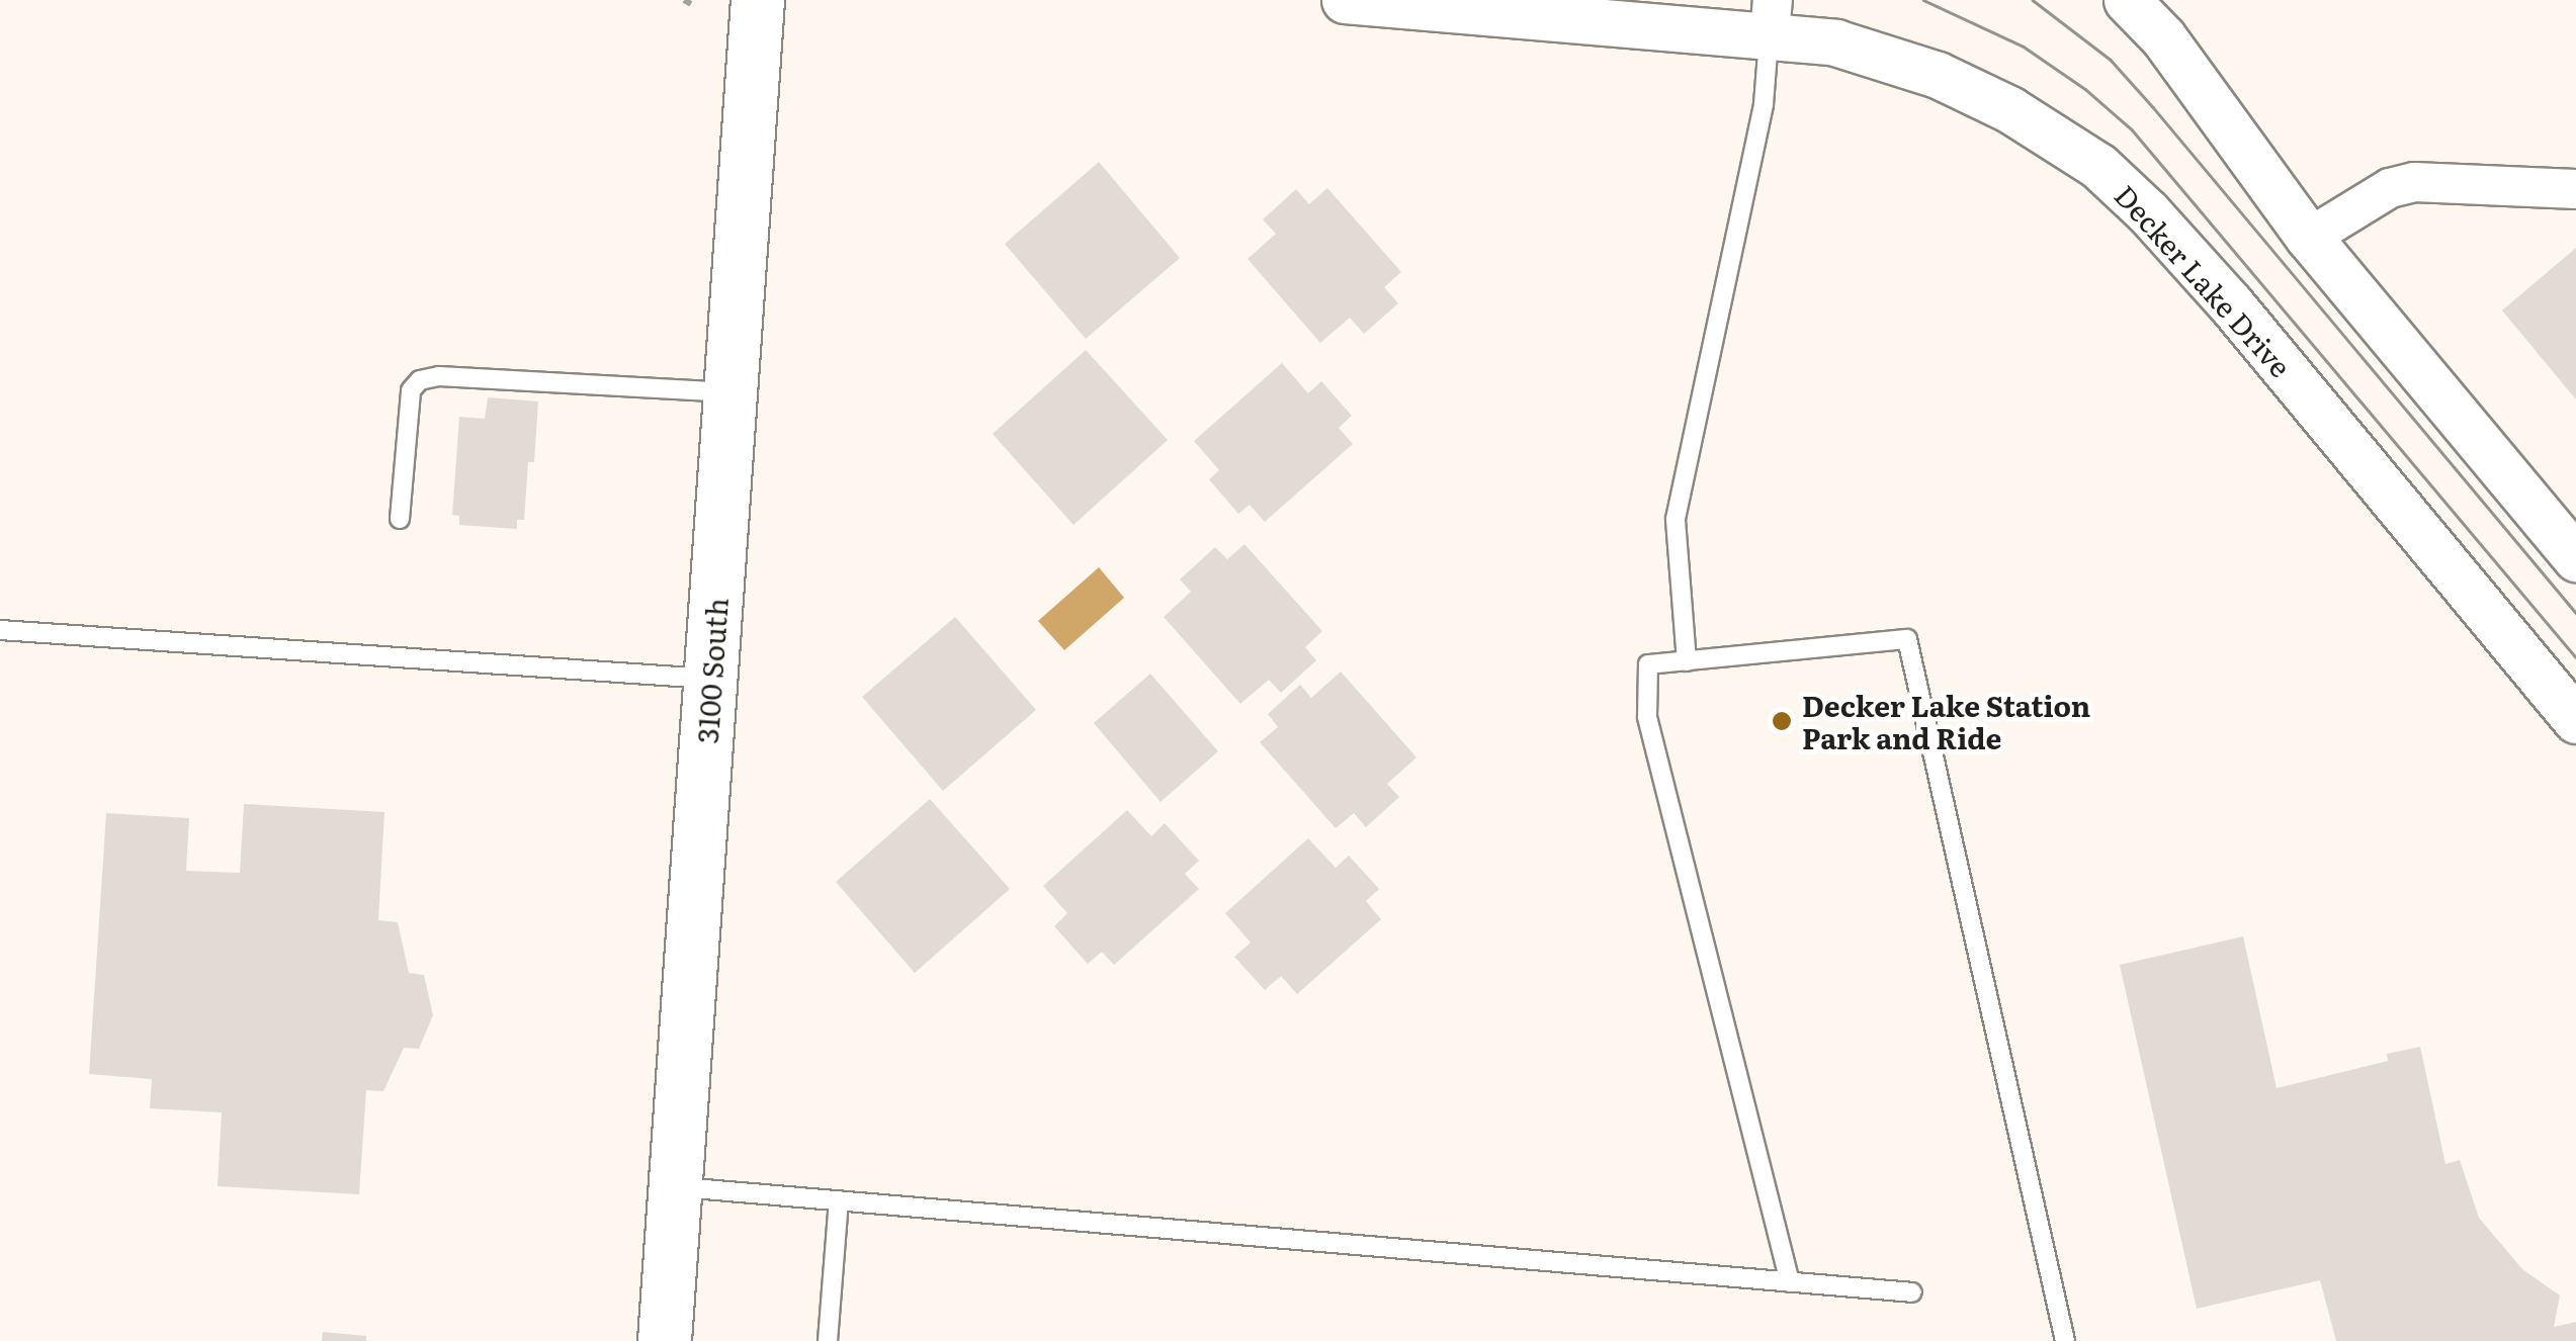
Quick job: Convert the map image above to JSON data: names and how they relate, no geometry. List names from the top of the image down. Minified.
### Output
{"streets":{"main road":["3100 South"],"street":["Decker Lake Drive"]},"places":["Decker Lake Station Park and Ride"]}
